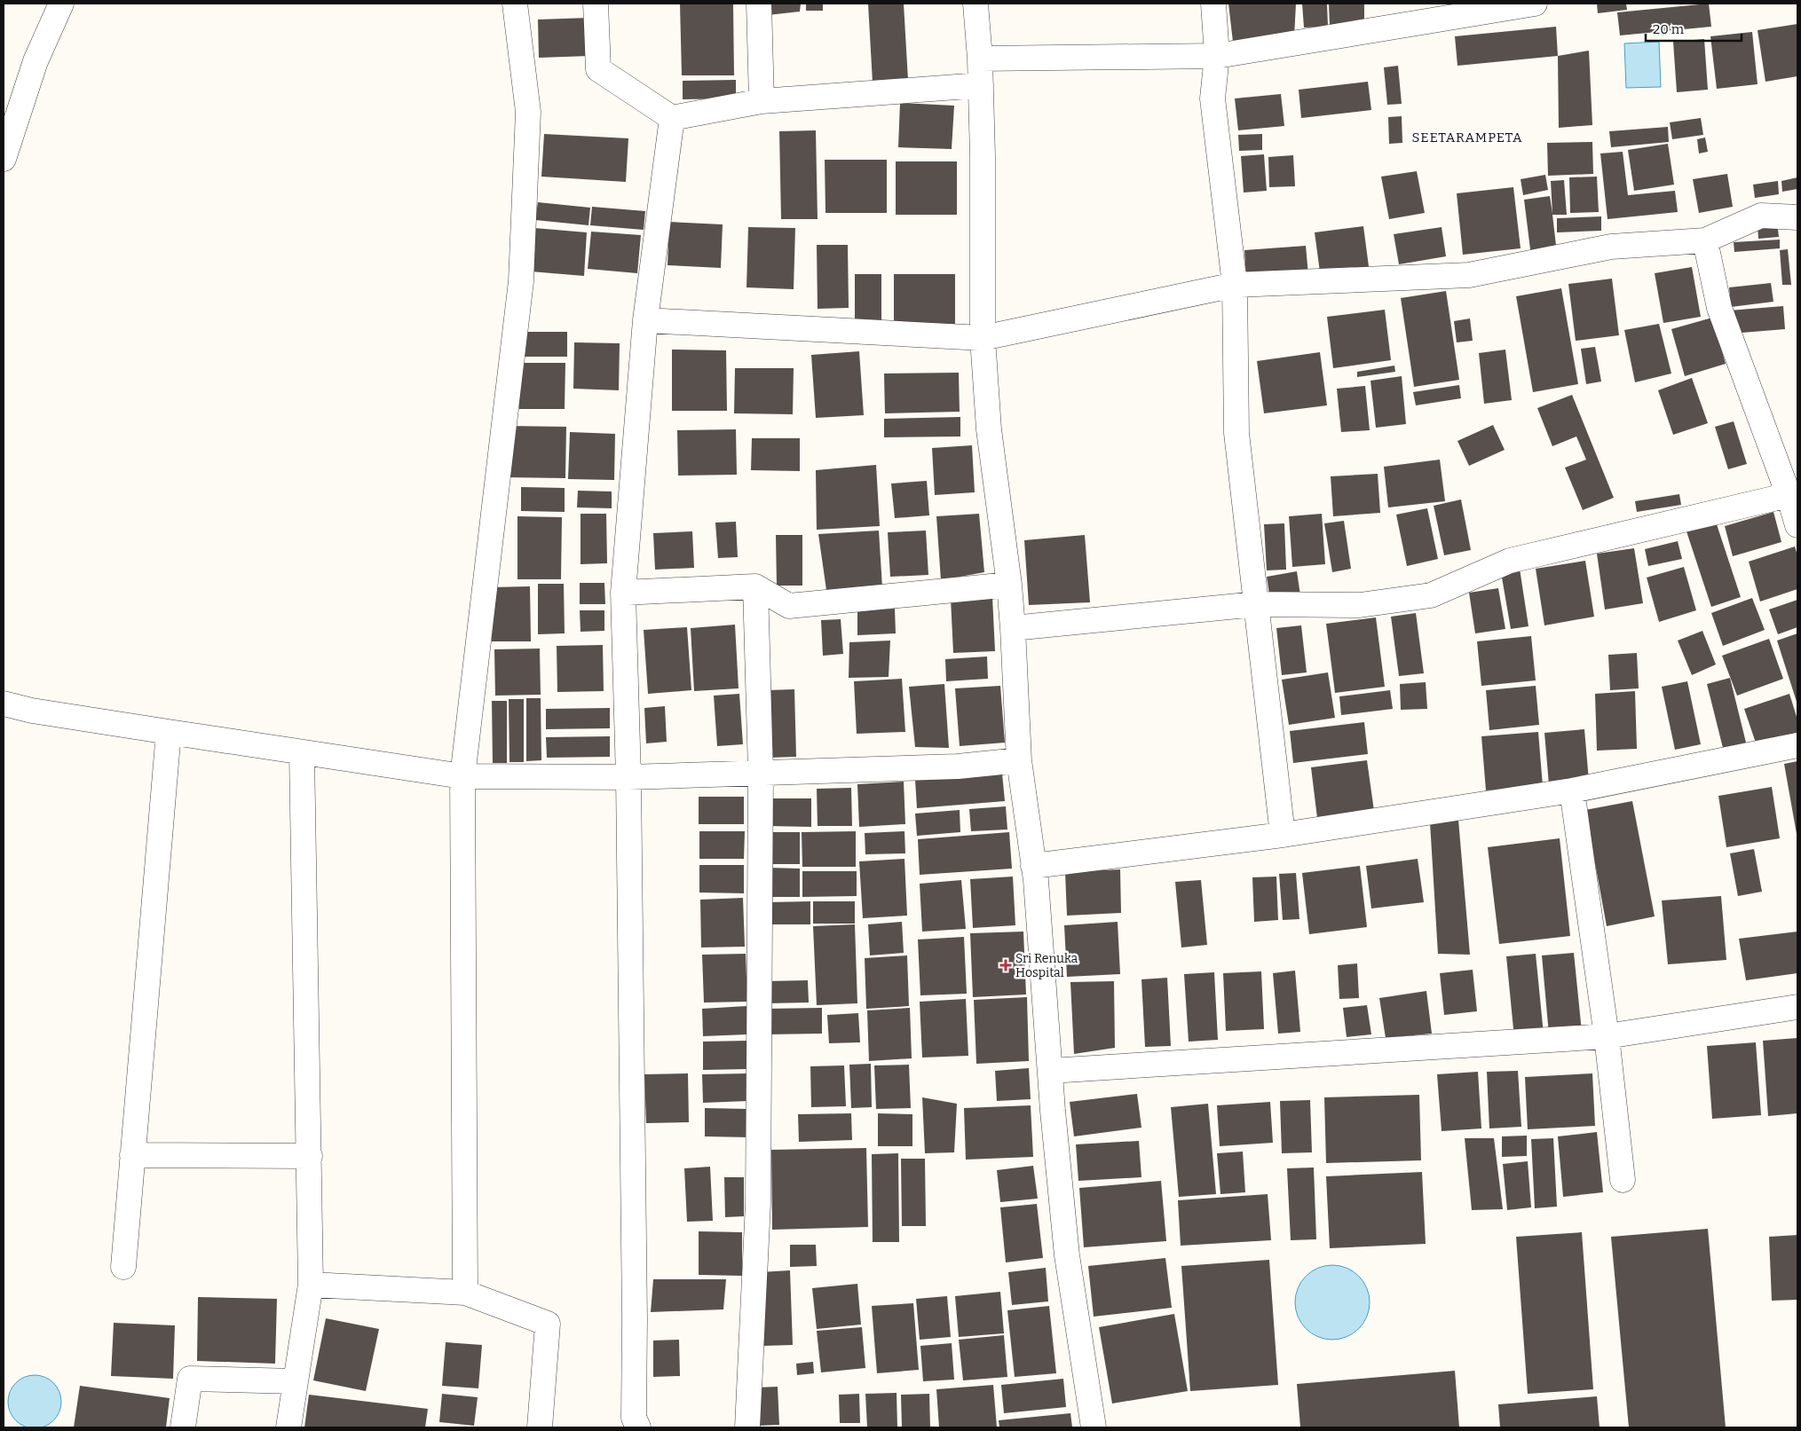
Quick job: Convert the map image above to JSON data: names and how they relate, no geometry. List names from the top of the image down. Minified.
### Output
{"districts":["SEETARAMPETA"],"places":{"health":["Sri Renuka Hospital"]},"scale_bar":"20 m"}
